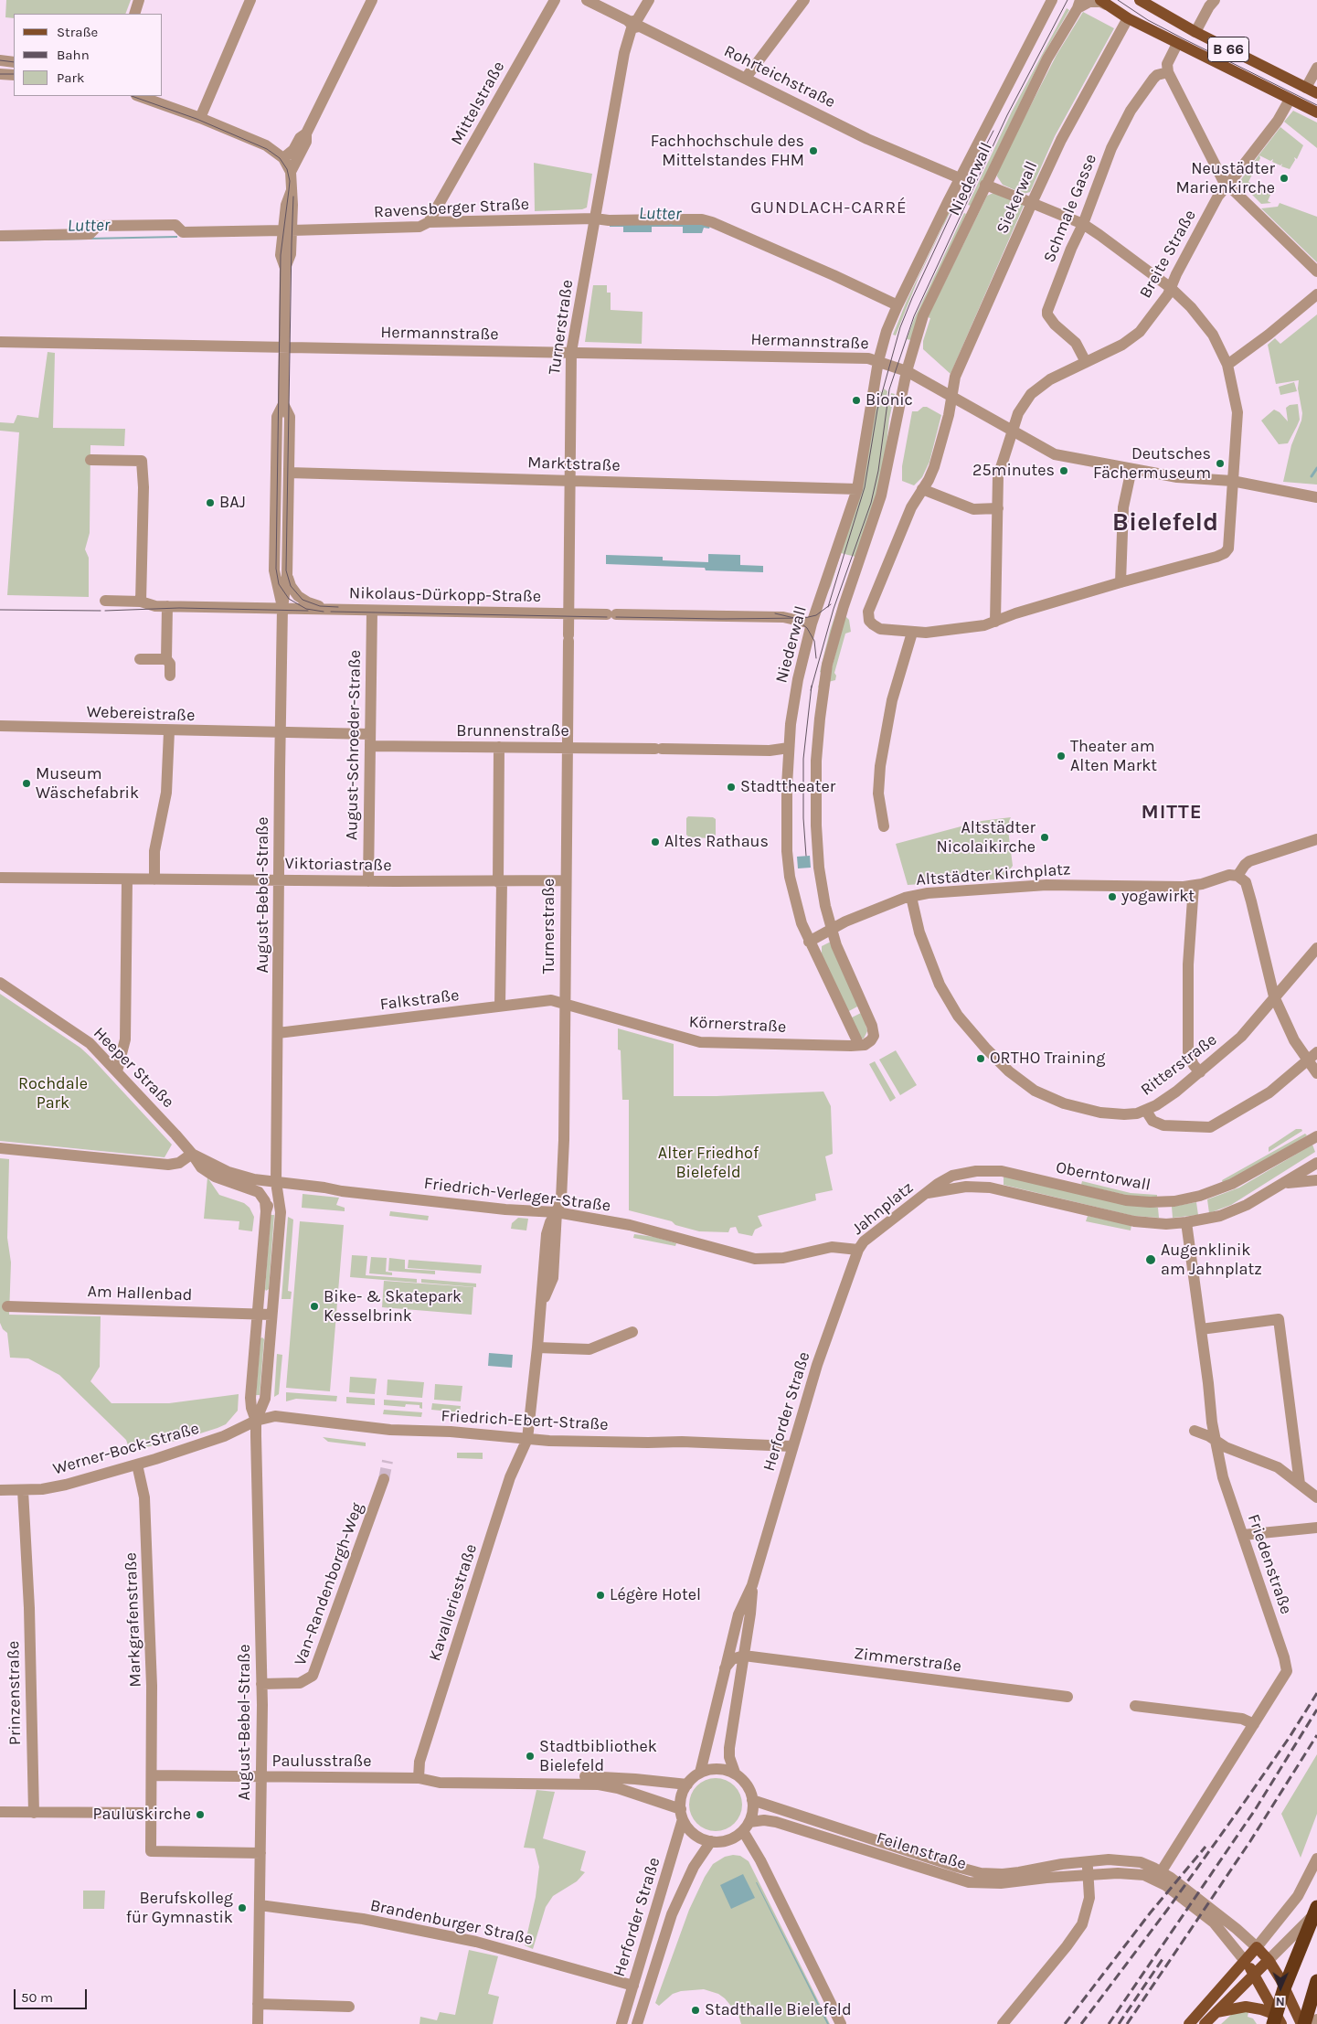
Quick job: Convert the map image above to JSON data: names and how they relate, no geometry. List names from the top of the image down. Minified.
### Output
{"streets":{"main road":["B 66"],"street":["Rohrteichstraße","Mittelstraße","Niederwall","Siekerwall","Ravensberger Straße","Schmale Gasse","Breite Straße","Turnerstraße","Hermannstraße","Marktstraße","Nikolaus-Dürkopp-Straße","Webereistraße","Brunnenstraße","August-Schroeder-Straße","Viktoriastraße","Altstädter Kirchplatz","August-Bebel-Straße","Falkstraße","Körnerstraße","Ritterstraße","Heeper Straße","Oberntorwall","Friedrich-Verleger-Straße","Jahnplatz","Am Hallenbad","Herforder Straße","Friedrich-Ebert-Straße","Werner-Bock-Straße","Friedenstraße","Van-Randenborgh-Weg","Kavalleriestraße","Markgrafenstraße","Zimmerstraße","Prinzenstraße","Paulusstraße","Feilenstraße","Brandenburger Straße"]},"crossings":[["B 66","Niederwall"],["B 66","Siekerwall"],["B 66","Breite Straße"],["Rohrteichstraße","Niederwall"],["Rohrteichstraße","Turnerstraße"],["Mittelstraße","Ravensberger Straße"],["Niederwall","Ravensberger Straße"],["Niederwall","Hermannstraße"],["Niederwall","Marktstraße"],["Niederwall","Nikolaus-Dürkopp-Straße"],["Niederwall","Brunnenstraße"],["Niederwall","Altstädter Kirchplatz"],["Niederwall","Körnerstraße"],["Ravensberger Straße","Turnerstraße"],["Ravensberger Straße","August-Bebel-Straße"],["Schmale Gasse","Breite Straße"],["Turnerstraße","Hermannstraße"],["Turnerstraße","Marktstraße"],["Turnerstraße","Nikolaus-Dürkopp-Straße"],["Turnerstraße","Brunnenstraße"],["Turnerstraße","Viktoriastraße"],["Turnerstraße","Falkstraße"],["Turnerstraße","Körnerstraße"],["Turnerstraße","Friedrich-Verleger-Straße"],["Turnerstraße","Kavalleriestraße"],["Hermannstraße","August-Bebel-Straße"],["Marktstraße","August-Bebel-Straße"],["Nikolaus-Dürkopp-Straße","August-Schroeder-Straße"],["Nikolaus-Dürkopp-Straße","August-Bebel-Straße"],["Webereistraße","Brunnenstraße"],["Webereistraße","August-Bebel-Straße"],["Brunnenstraße","August-Schroeder-Straße"],["Brunnenstraße","August-Bebel-Straße"],["August-Schroeder-Straße","Viktoriastraße"],["Viktoriastraße","August-Bebel-Straße"],["Altstädter Kirchplatz","Ritterstraße"],["August-Bebel-Straße","Falkstraße"],["August-Bebel-Straße","Heeper Straße"],["August-Bebel-Straße","Friedrich-Verleger-Straße"],["August-Bebel-Straße","Am Hallenbad"],["August-Bebel-Straße","Friedrich-Ebert-Straße"],["August-Bebel-Straße","Werner-Bock-Straße"],["August-Bebel-Straße","Van-Randenborgh-Weg"],["August-Bebel-Straße","Paulusstraße"],["August-Bebel-Straße","Brandenburger Straße"],["Falkstraße","Körnerstraße"],["Heeper Straße","Friedrich-Verleger-Straße"],["Oberntorwall","Jahnplatz"],["Friedrich-Verleger-Straße","Jahnplatz"],["Friedrich-Verleger-Straße","Herforder Straße"],["Jahnplatz","Herforder Straße"],["Jahnplatz","Friedenstraße"],["Herforder Straße","Friedrich-Ebert-Straße"],["Herforder Straße","Zimmerstraße"],["Herforder Straße","Paulusstraße"],["Herforder Straße","Feilenstraße"],["Herforder Straße","Brandenburger Straße"],["Friedrich-Ebert-Straße","Werner-Bock-Straße"],["Friedrich-Ebert-Straße","Kavalleriestraße"],["Werner-Bock-Straße","Markgrafenstraße"],["Werner-Bock-Straße","Prinzenstraße"],["Friedenstraße","Feilenstraße"],["Kavalleriestraße","Paulusstraße"],["Markgrafenstraße","Paulusstraße"],["Paulusstraße","Feilenstraße"]],"districts":["GUNDLACH-CARRÉ","Bielefeld","MITTE"],"water":["Lutter"],"parks":["Rochdale Park","Alter Friedhof Bielefeld"],"places":["Fachhochschule des Mittelstandes FHM","Neustädter Marienkirche","Bionic","Deutsches Fächermuseum","25minutes","BAJ","Theater am Alten Markt","Museum Wäschefabrik","Stadttheater","Altstädter Nicolaikirche","Altes Rathaus","yogawirkt","ORTHO Training","Augenklinik am Jahnplatz","Bike- & Skatepark Kesselbrink","Légère Hotel","Stadtbibliothek Bielefeld","Pauluskirche","Berufskolleg für Gymnastik","Stadthalle Bielefeld"],"legend":["Straße","Bahn","Park"],"scale_bar":"50 m","north":"bottom"}
